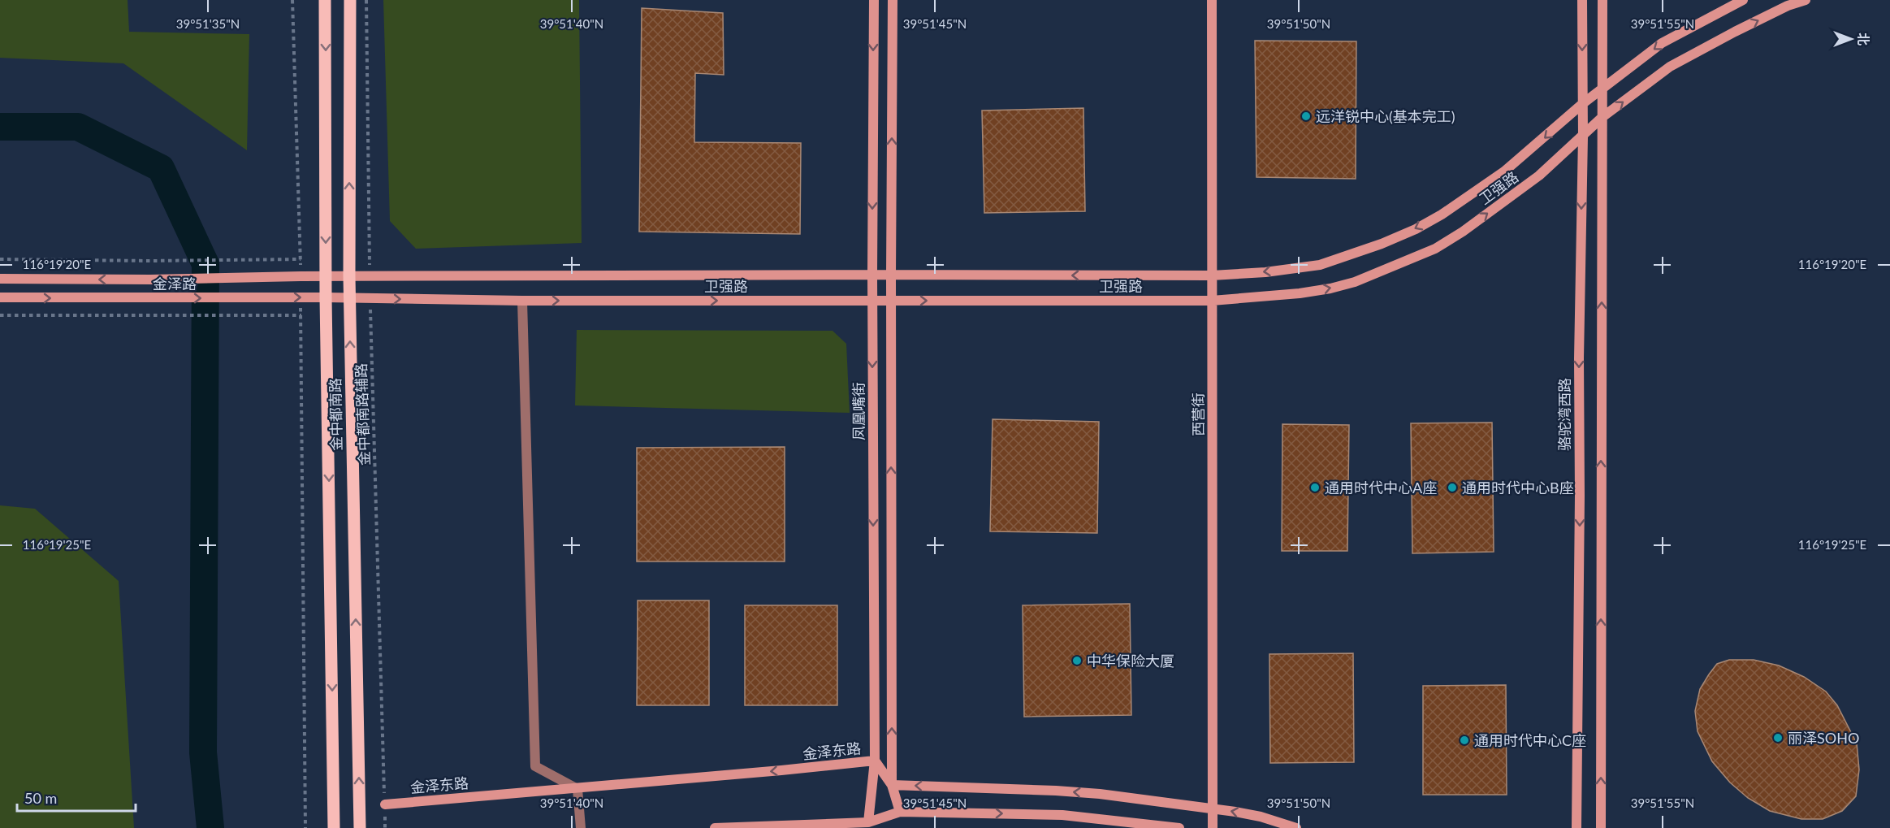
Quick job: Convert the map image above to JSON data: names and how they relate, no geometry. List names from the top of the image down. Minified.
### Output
{"streets":{"main road":["金中都南路"],"street":["卫强路","金泽路","凤凰嘴街","西营街","骆驼湾西路","金泽东路"],"path":["金中都南路辅路"]},"crossings":[["卫强路","金泽路"],["卫强路","凤凰嘴街"],["卫强路","金中都南路"],["卫强路","金中都南路辅路"],["卫强路","西营街"],["卫强路","骆驼湾西路"],["金泽路","金中都南路"],["凤凰嘴街","金泽东路"],["金中都南路辅路","金泽东路"]],"places":["远洋锐中心(基本完工)","通用时代中心A座","通用时代中心B座","中华保险大厦","丽泽SOHO","通用时代中心C座"],"scale_bar":"50 m","north":"right","coordinates":["39°51'35\"N","39°51'40\"N","39°51'45\"N","39°51'50\"N","39°51'55\"N","116°19'20\"E","116°19'25\"E"]}
